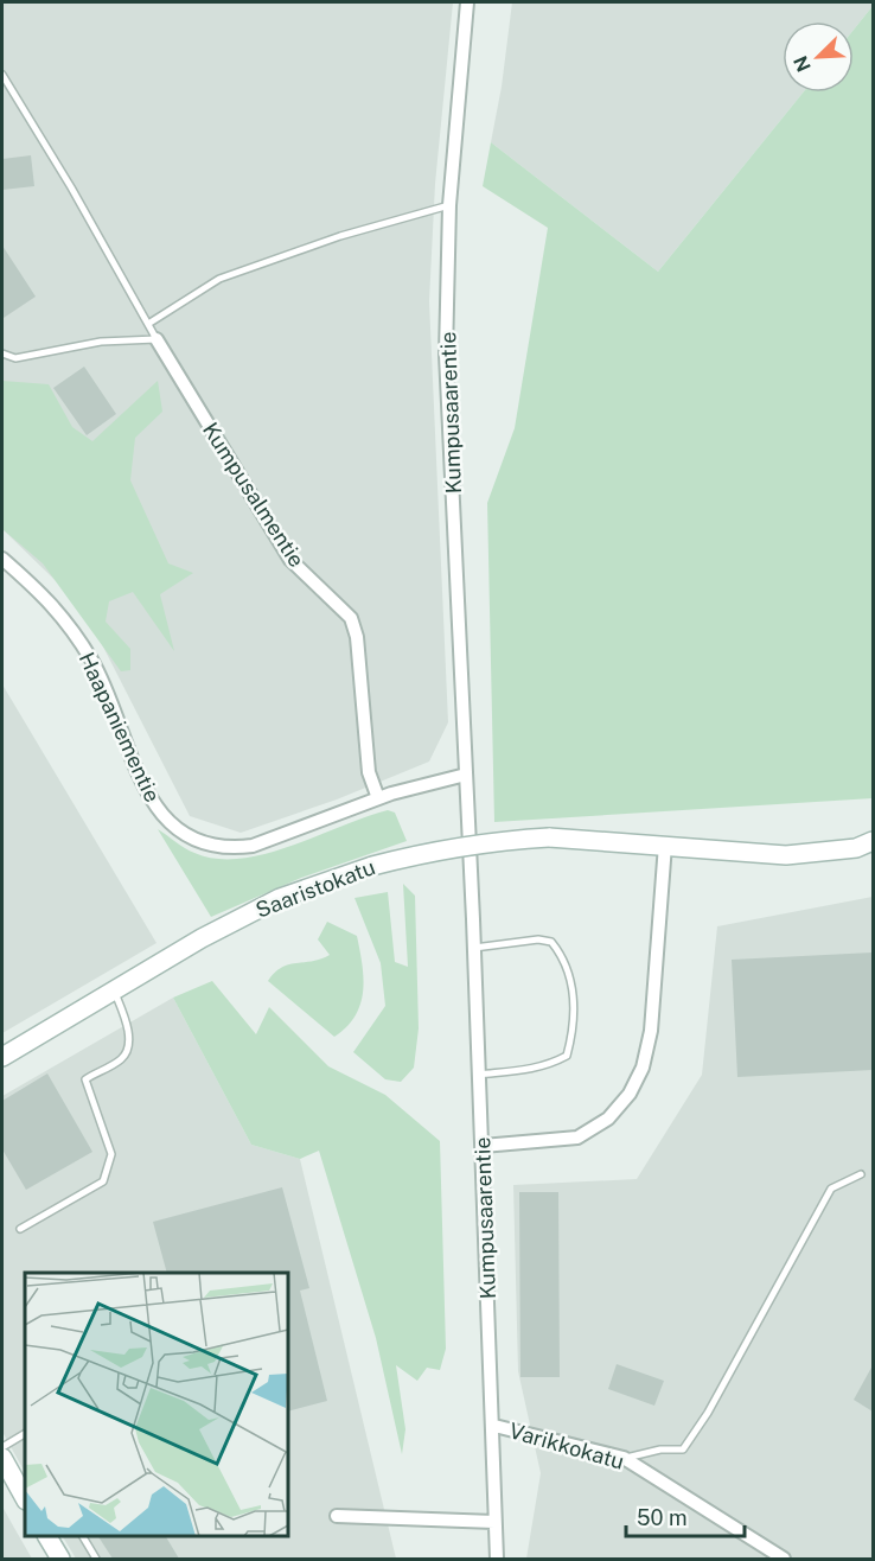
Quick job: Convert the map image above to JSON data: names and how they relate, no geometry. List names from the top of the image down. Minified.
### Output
{"streets":{"main road":["Saaristokatu"],"street":["Kumpusaarentie","Kumpusalmentie","Haapaniementie","Varikkokatu"]},"crossings":[["Kumpusaarentie","Haapaniementie"],["Kumpusaarentie","Varikkokatu"],["Kumpusalmentie","Haapaniementie"]],"scale_bar":"50 m","north":"bottom left"}
